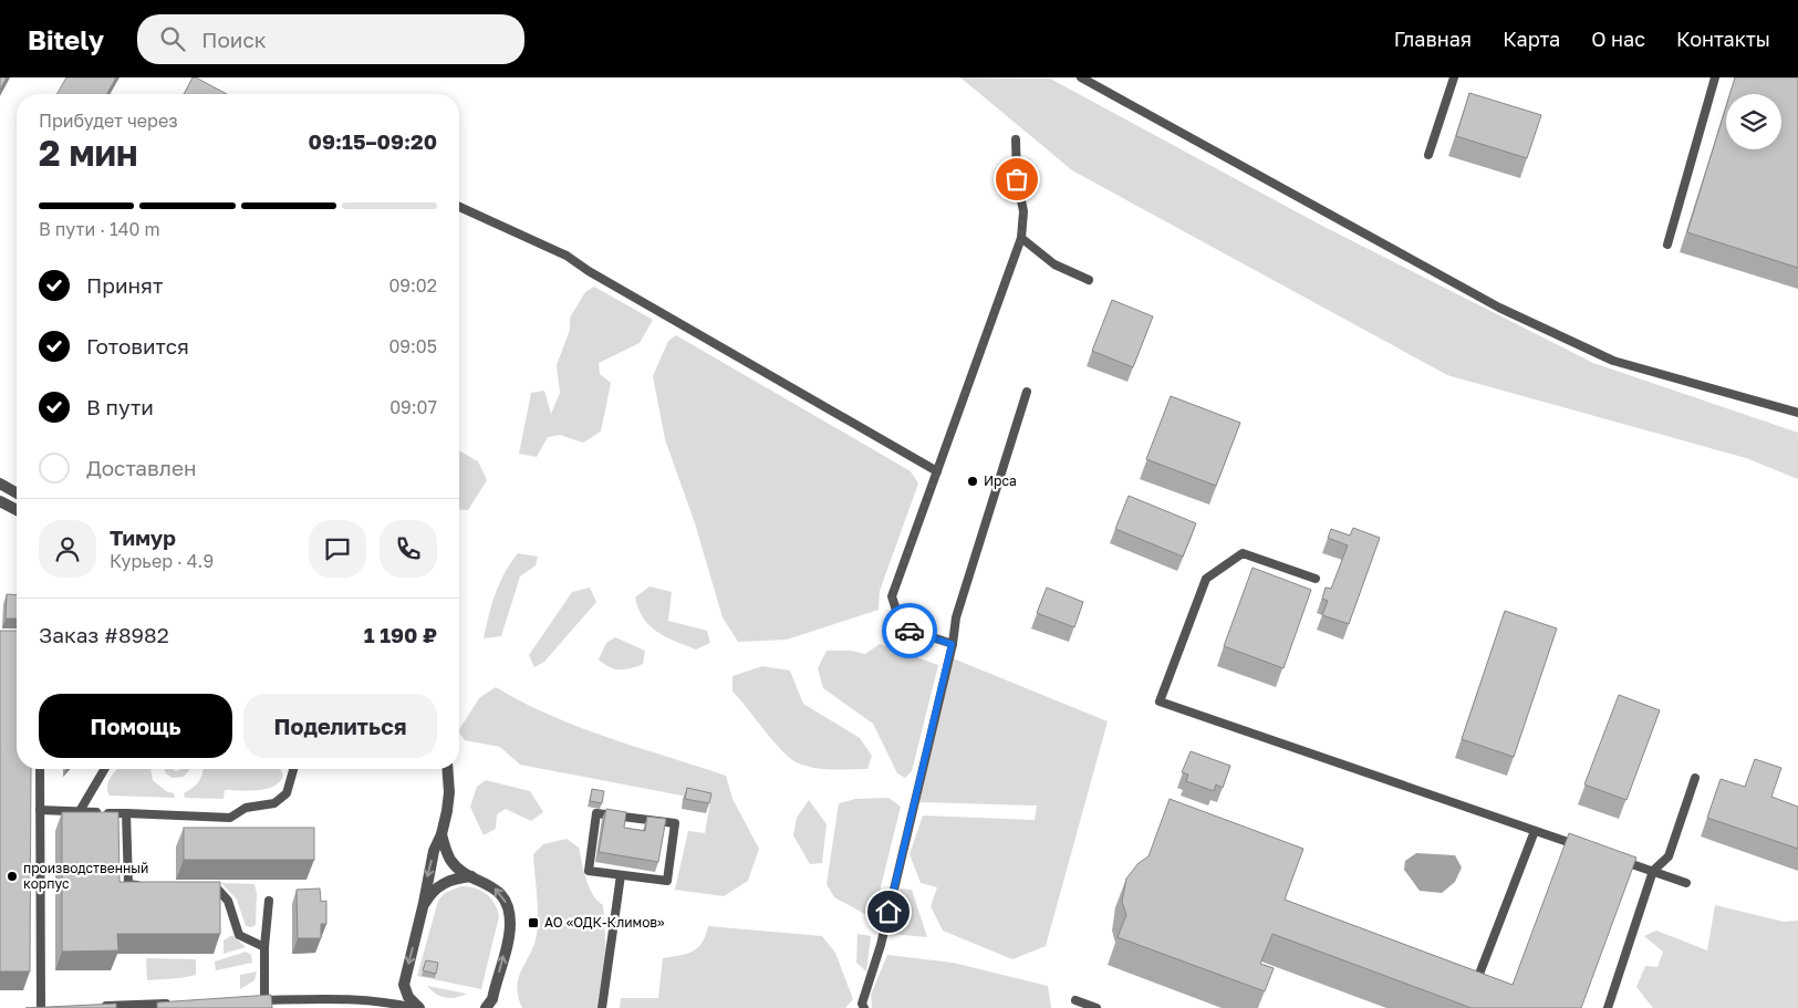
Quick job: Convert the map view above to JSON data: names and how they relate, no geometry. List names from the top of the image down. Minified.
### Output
{"places":{"other":["Ирса","производственный корпус"],"transit":["АО «ОДК-Климов»"]},"page":{"header":"Bitely","search":"Поиск","nav":["Главная","Карта","О нас","Контакты"],"heading":["2 мин","Прибудет через","09:15–09:20"],"panel":["Тимур","Курьер · 4.9","Заказ #8982","1 190 ₽"],"bar":"В пути · 140 m","list":[["Принят","09:02"],["Готовится","09:05"],["В пути","09:07"],"Доставлен"],"buttons":["Помощь","Поделиться"]}}
